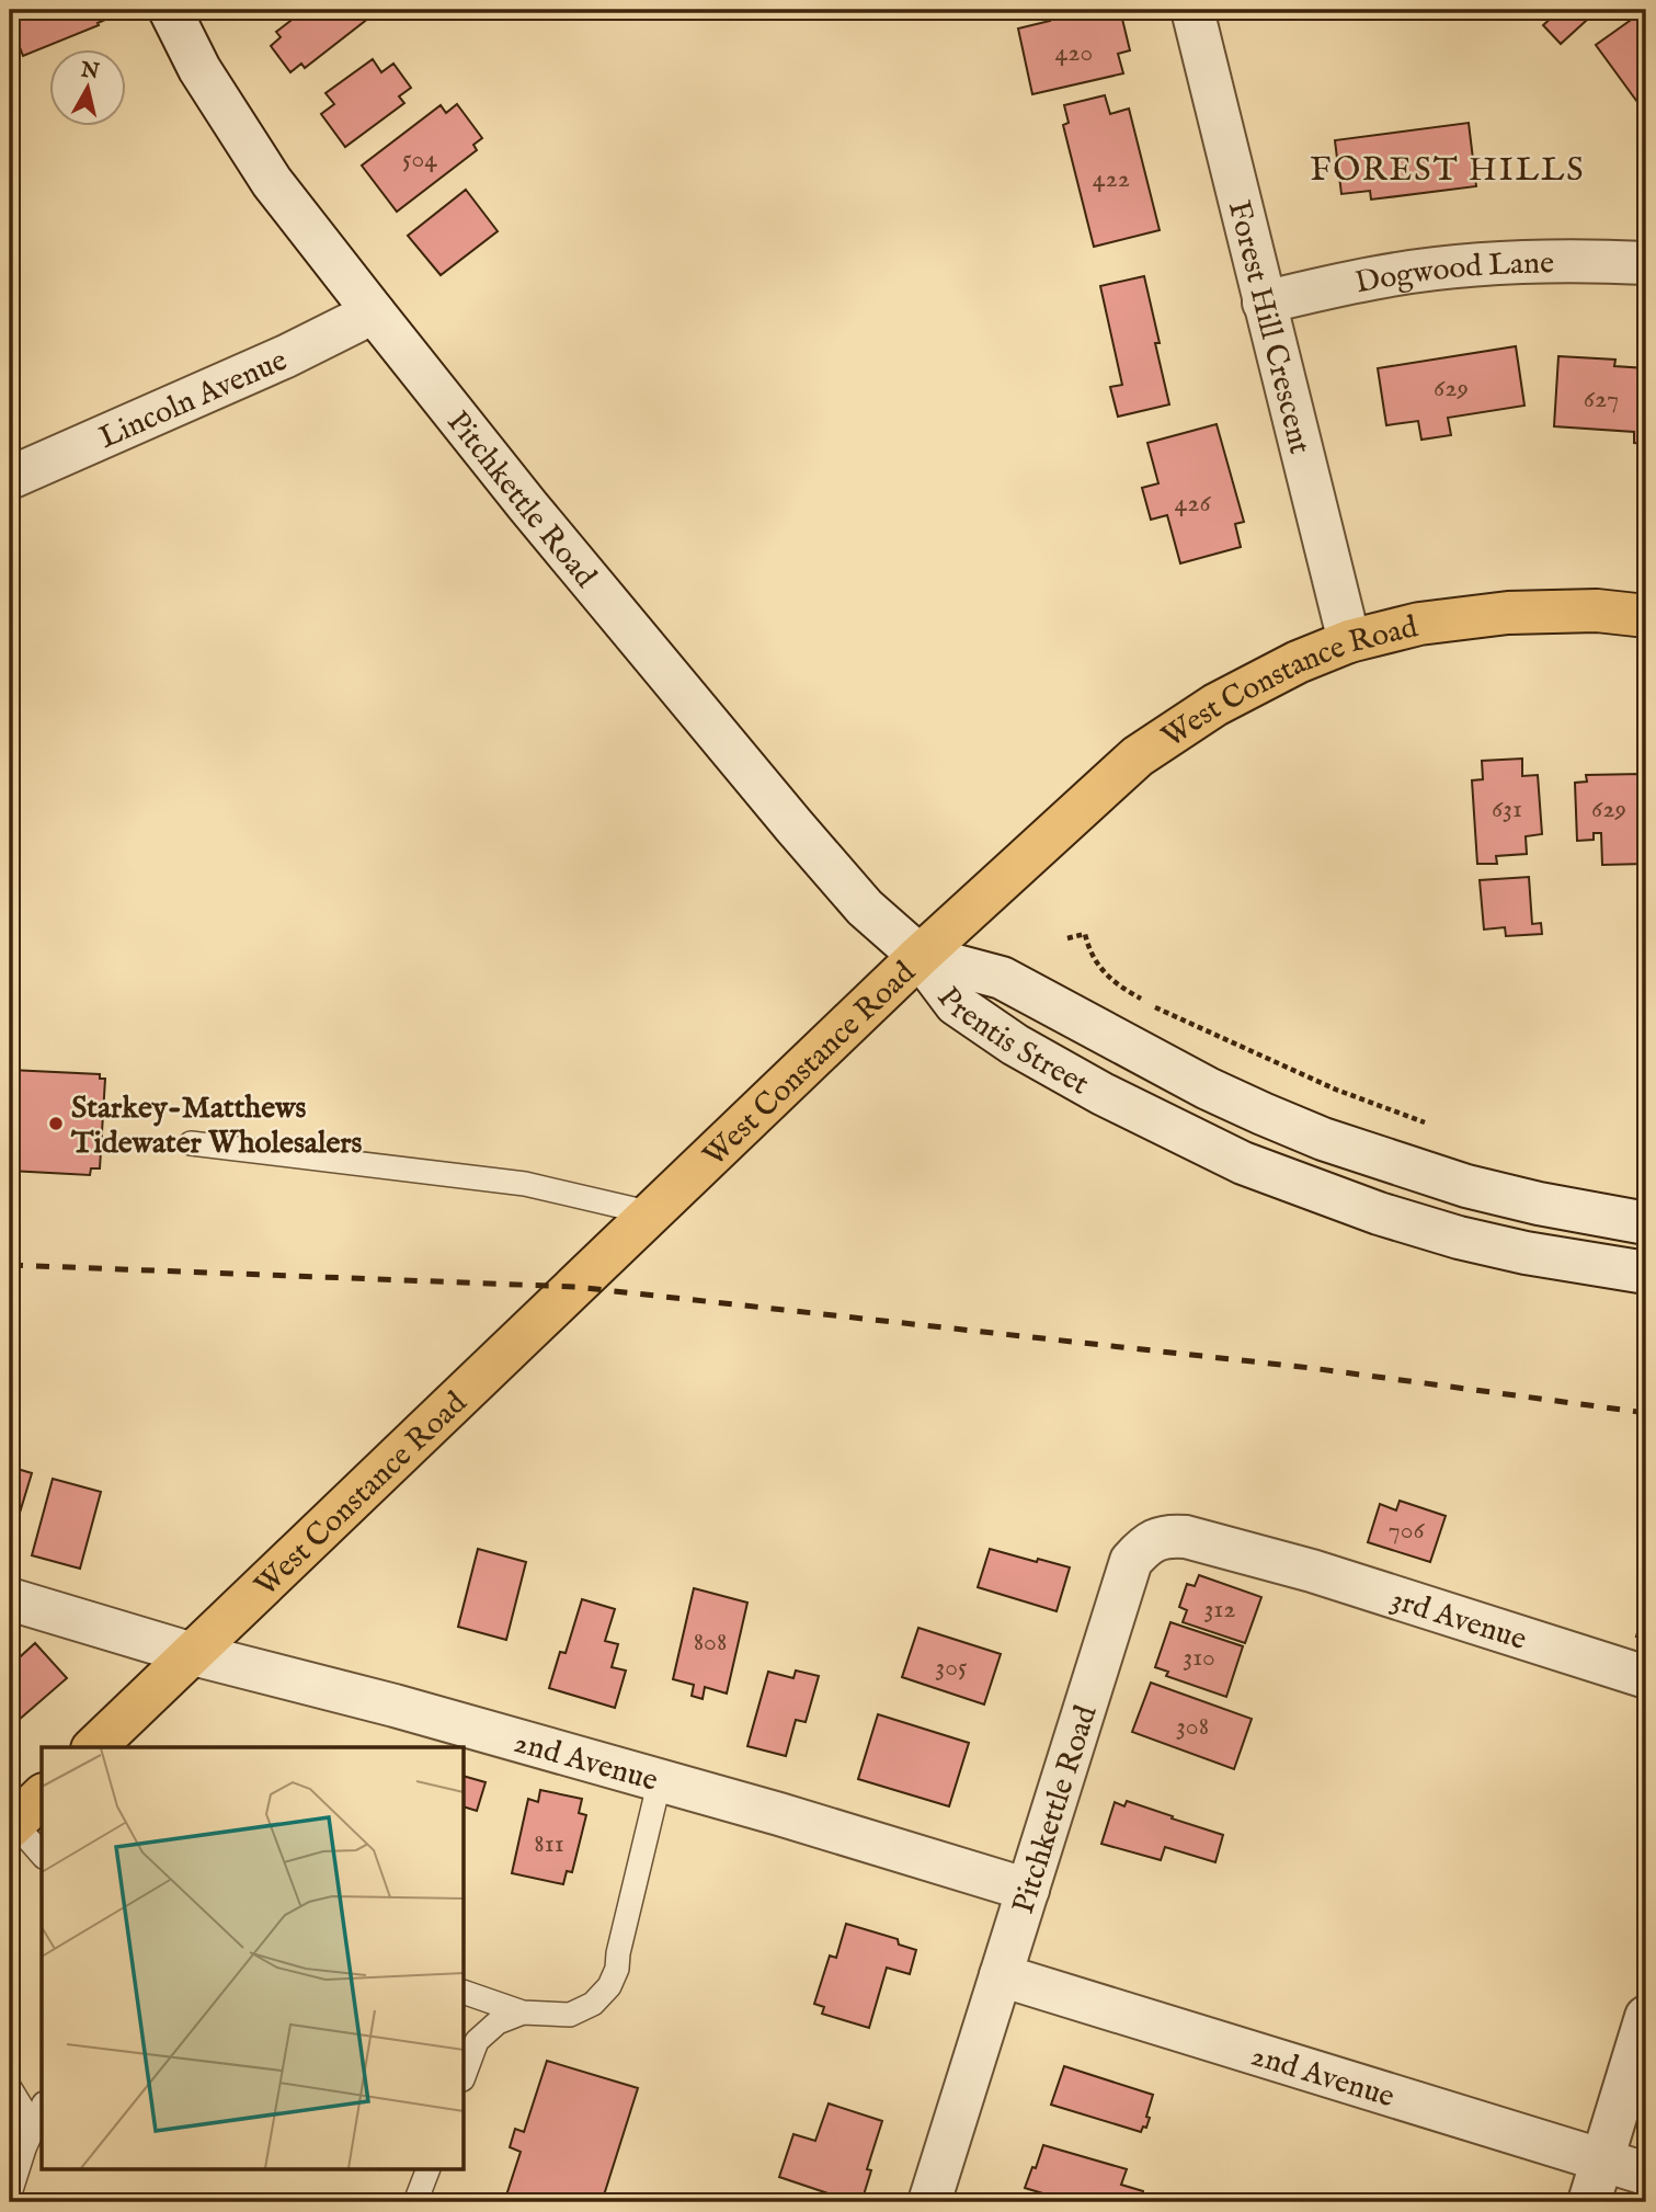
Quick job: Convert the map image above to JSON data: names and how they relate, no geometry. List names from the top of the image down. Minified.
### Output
{"streets":{"main road":["West Constance Road"],"street":["Dogwood Lane","Forest Hill Crescent","Lincoln Avenue","Pitchkettle Road","Prentis Street","3rd Avenue","2nd Avenue"]},"crossings":[["Dogwood Lane","Forest Hill Crescent"],["Forest Hill Crescent","West Constance Road"],["Lincoln Avenue","Pitchkettle Road"],["Pitchkettle Road","West Constance Road"],["Pitchkettle Road","Prentis Street"],["Pitchkettle Road","3rd Avenue"],["Pitchkettle Road","2nd Avenue"],["West Constance Road","Prentis Street"],["West Constance Road","2nd Avenue"]],"districts":["FOREST HILLS"],"places":["Starkey-Matthews Tidewater Wholesalers"],"house_numbers":["420","504","422","629","627","426","631","629","706","312","808","310","305","308","811"],"north":"top"}
